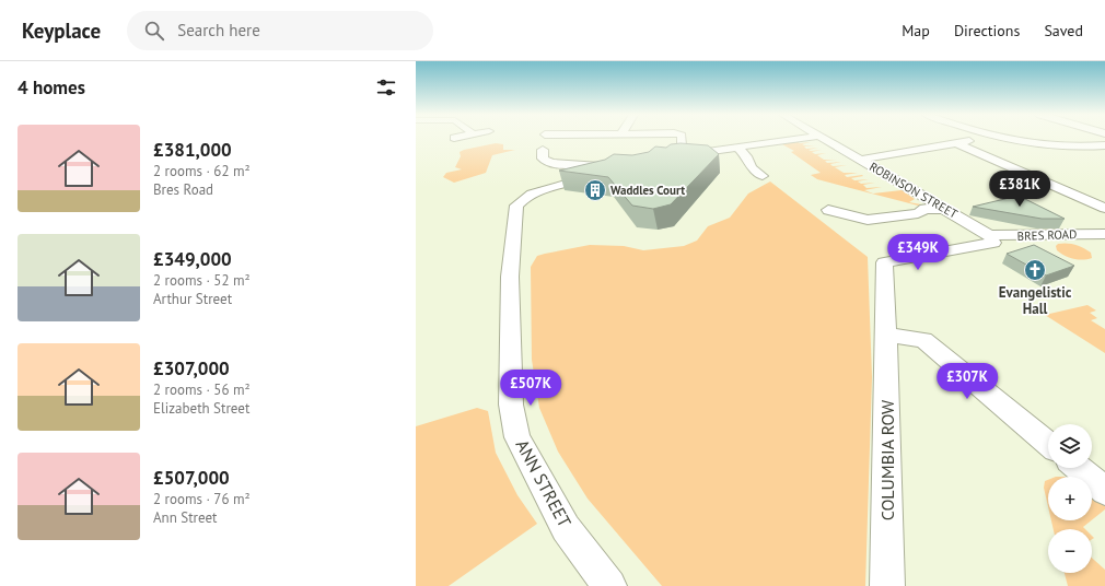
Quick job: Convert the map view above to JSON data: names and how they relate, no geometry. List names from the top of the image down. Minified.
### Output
{"streets":{"street":["ROBINSON STREET","BRES ROAD","COLUMBIA ROW","ANN STREET"]},"crossings":[["ROBINSON STREET","BRES ROAD"],["BRES ROAD","COLUMBIA ROW"]],"places":{"building":["Waddles Court"],"church":["Evangelistic Hall"]},"page":{"header":"Keyplace","search":"Search here","nav":["Map","Directions","Saved"],"heading":"4 homes","list":[{"name":"£381,000","note":"2 rooms · 62 m² · Bres Road"},{"name":"£349,000","note":"2 rooms · 52 m² · Arthur Street"},{"name":"£307,000","note":"2 rooms · 56 m² · Elizabeth Street"},{"name":"£507,000","note":"2 rooms · 76 m² · Ann Street"}],"price":["£381K","£349K","£307K","£507K"],"map_buttons":["+","−"]}}
